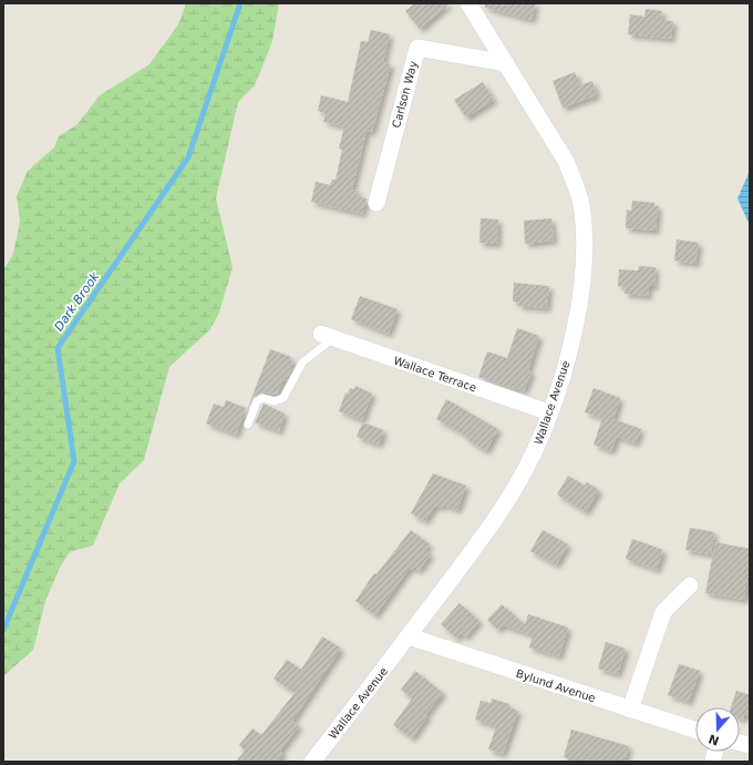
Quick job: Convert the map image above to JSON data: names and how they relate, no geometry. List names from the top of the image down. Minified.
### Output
{"streets":{"street":["Carlson Way","Wallace Terrace","Wallace Avenue","Bylund Avenue"]},"crossings":[["Carlson Way","Wallace Avenue"],["Wallace Terrace","Wallace Avenue"],["Wallace Avenue","Bylund Avenue"]],"water":["Dark Brook"],"north":"bottom"}
